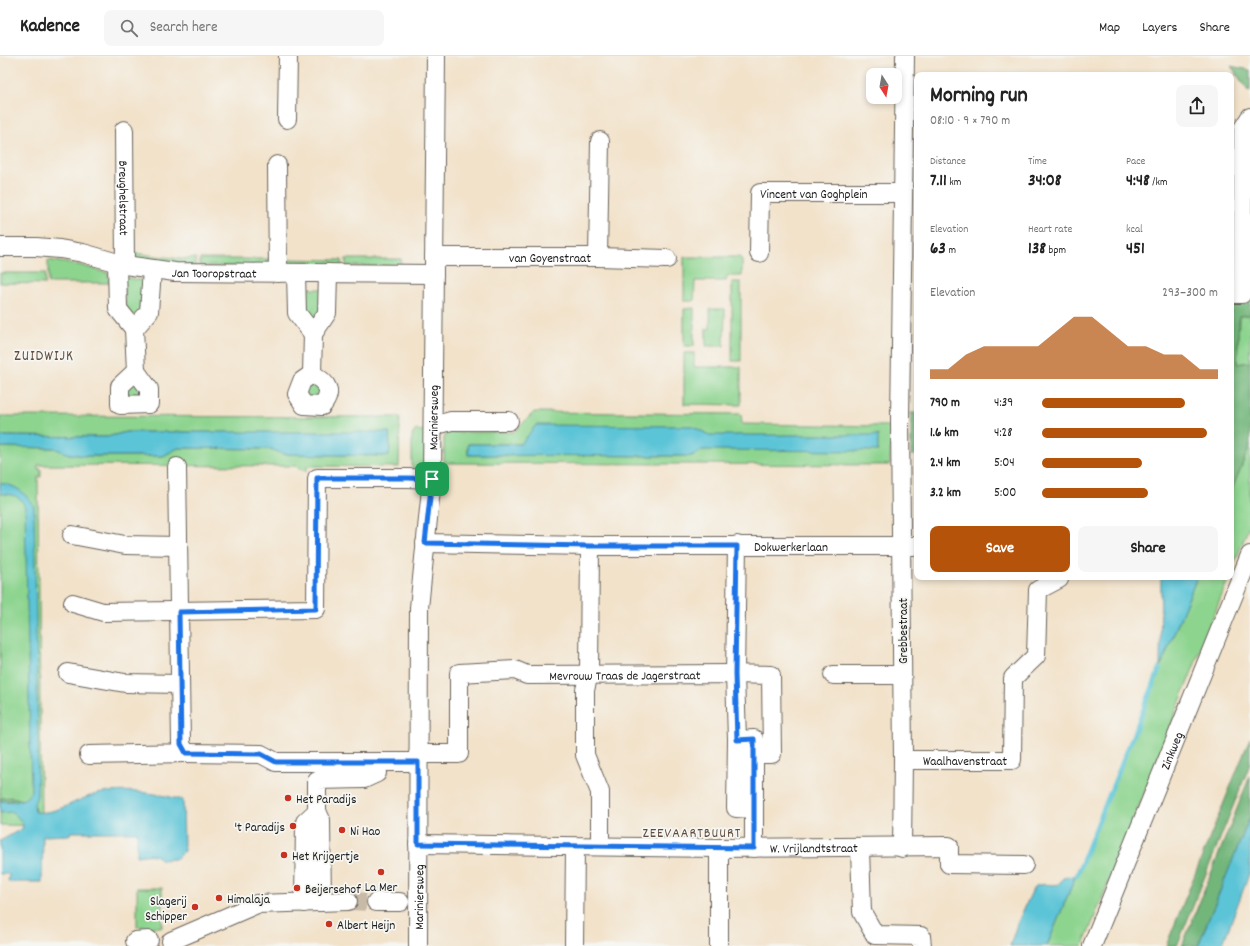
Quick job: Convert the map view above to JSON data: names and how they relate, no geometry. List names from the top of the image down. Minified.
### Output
{"streets":{"street":["Vincent van Goghplein","Breughelstraat","van Goyenstraat","Jan Tooropstraat","Mariniersweg","Dokwerkerlaan","Grebbestraat","Mevrouw Traas de Jagerstraat","Zinkweg","Waalhavenstraat","W. Vrijlandtstraat"]},"crossings":[["Vincent van Goghplein","Grebbestraat"],["Breughelstraat","Jan Tooropstraat"],["van Goyenstraat","Jan Tooropstraat"],["van Goyenstraat","Mariniersweg"],["Jan Tooropstraat","Mariniersweg"],["Mariniersweg","Dokwerkerlaan"],["Mariniersweg","Mevrouw Traas de Jagerstraat"],["Mariniersweg","W. Vrijlandtstraat"],["Dokwerkerlaan","Grebbestraat"],["Grebbestraat","Waalhavenstraat"],["Grebbestraat","W. Vrijlandtstraat"]],"districts":["ZUIDWIJK","ZEEVAARTBUURT"],"places":["Het Paradijs","'t Paradijs","Ni Hao","Het Krijgertje","La Mer","Beijersehof","Himalaja","Slagerij Schipper","Albert Heijn"],"north":"bottom","page":{"header":"Kadence","search":"Search here","nav":["Map","Layers","Share"],"heading":["Morning run","08:10 · 9 × 790 m"],"stats":[["Distance","7.11 km"],["Time","34:08"],["Pace","4:48 /km"],["Elevation","63 m"],["Heart rate","138 bpm"],["kcal","451"]],"chart":["Elevation","293–300 m"],"list":[{"name":"790 m","note":"4:39"},{"name":"1.6 km","note":"4:28"},{"name":"2.4 km","note":"5:04"},{"name":"3.2 km","note":"5:00"}],"buttons":["Save","Share"]}}
